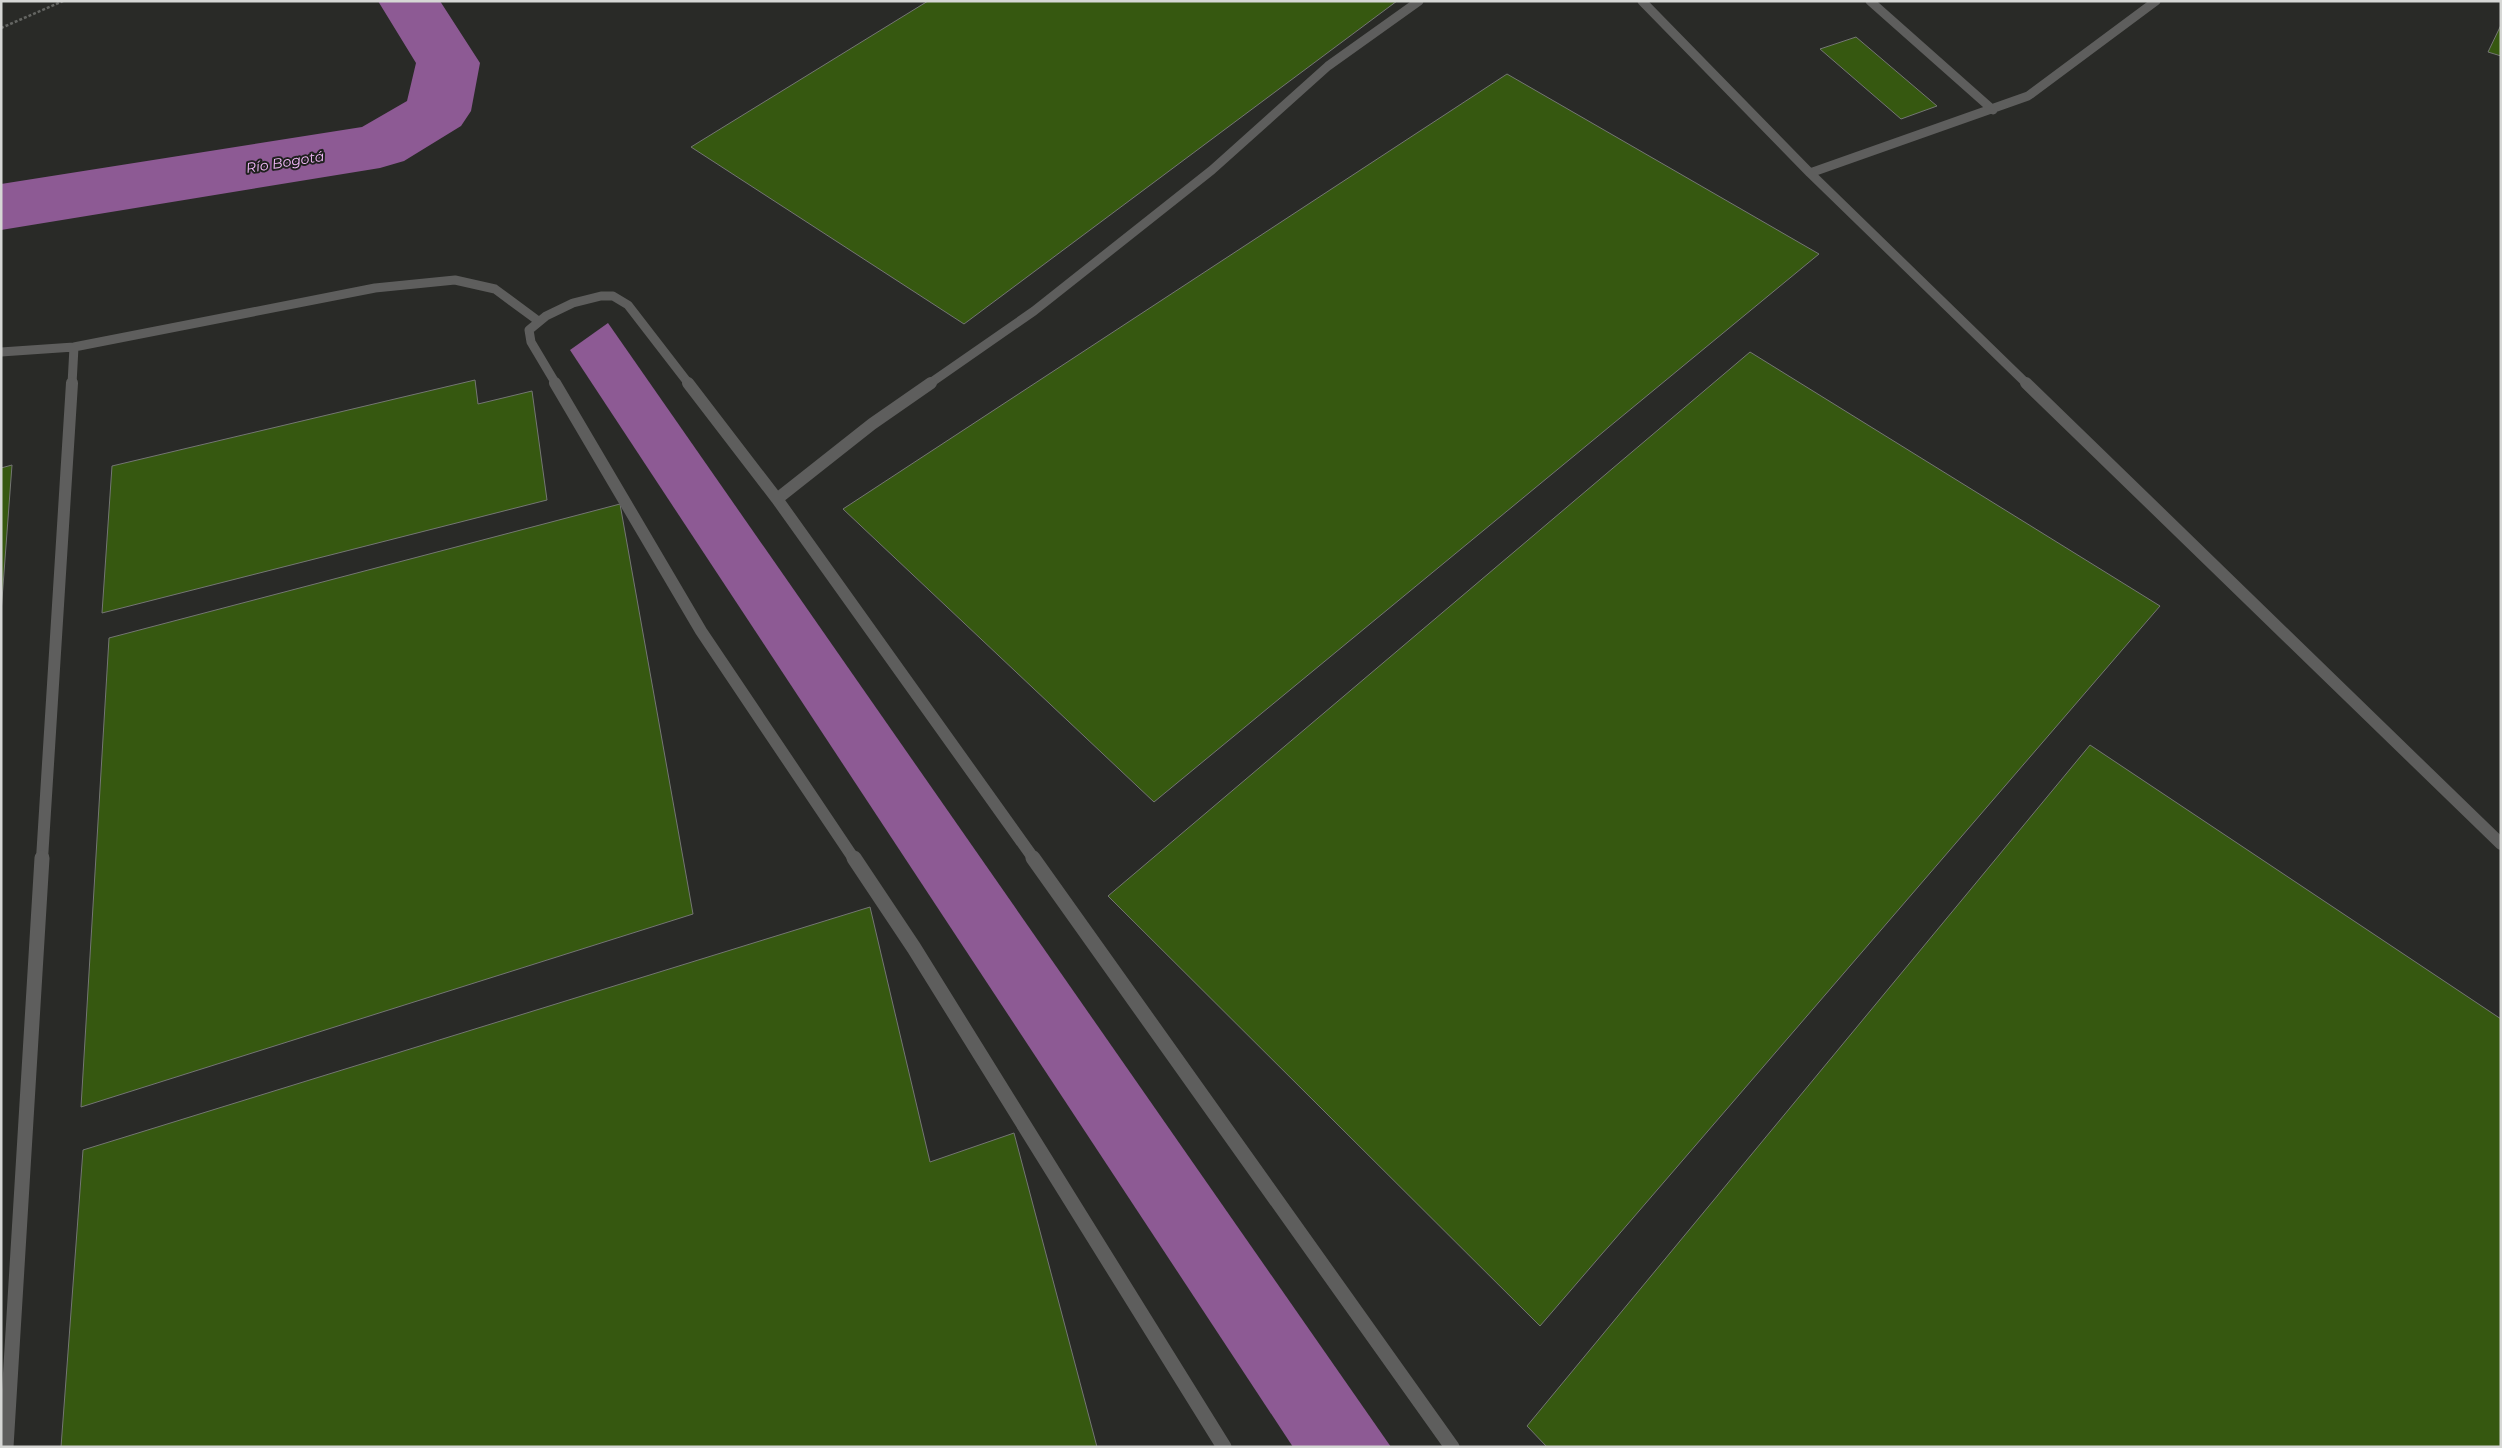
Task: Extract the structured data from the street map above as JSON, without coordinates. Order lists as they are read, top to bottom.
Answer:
{
  "water": ["Río Bogotá"]
}
